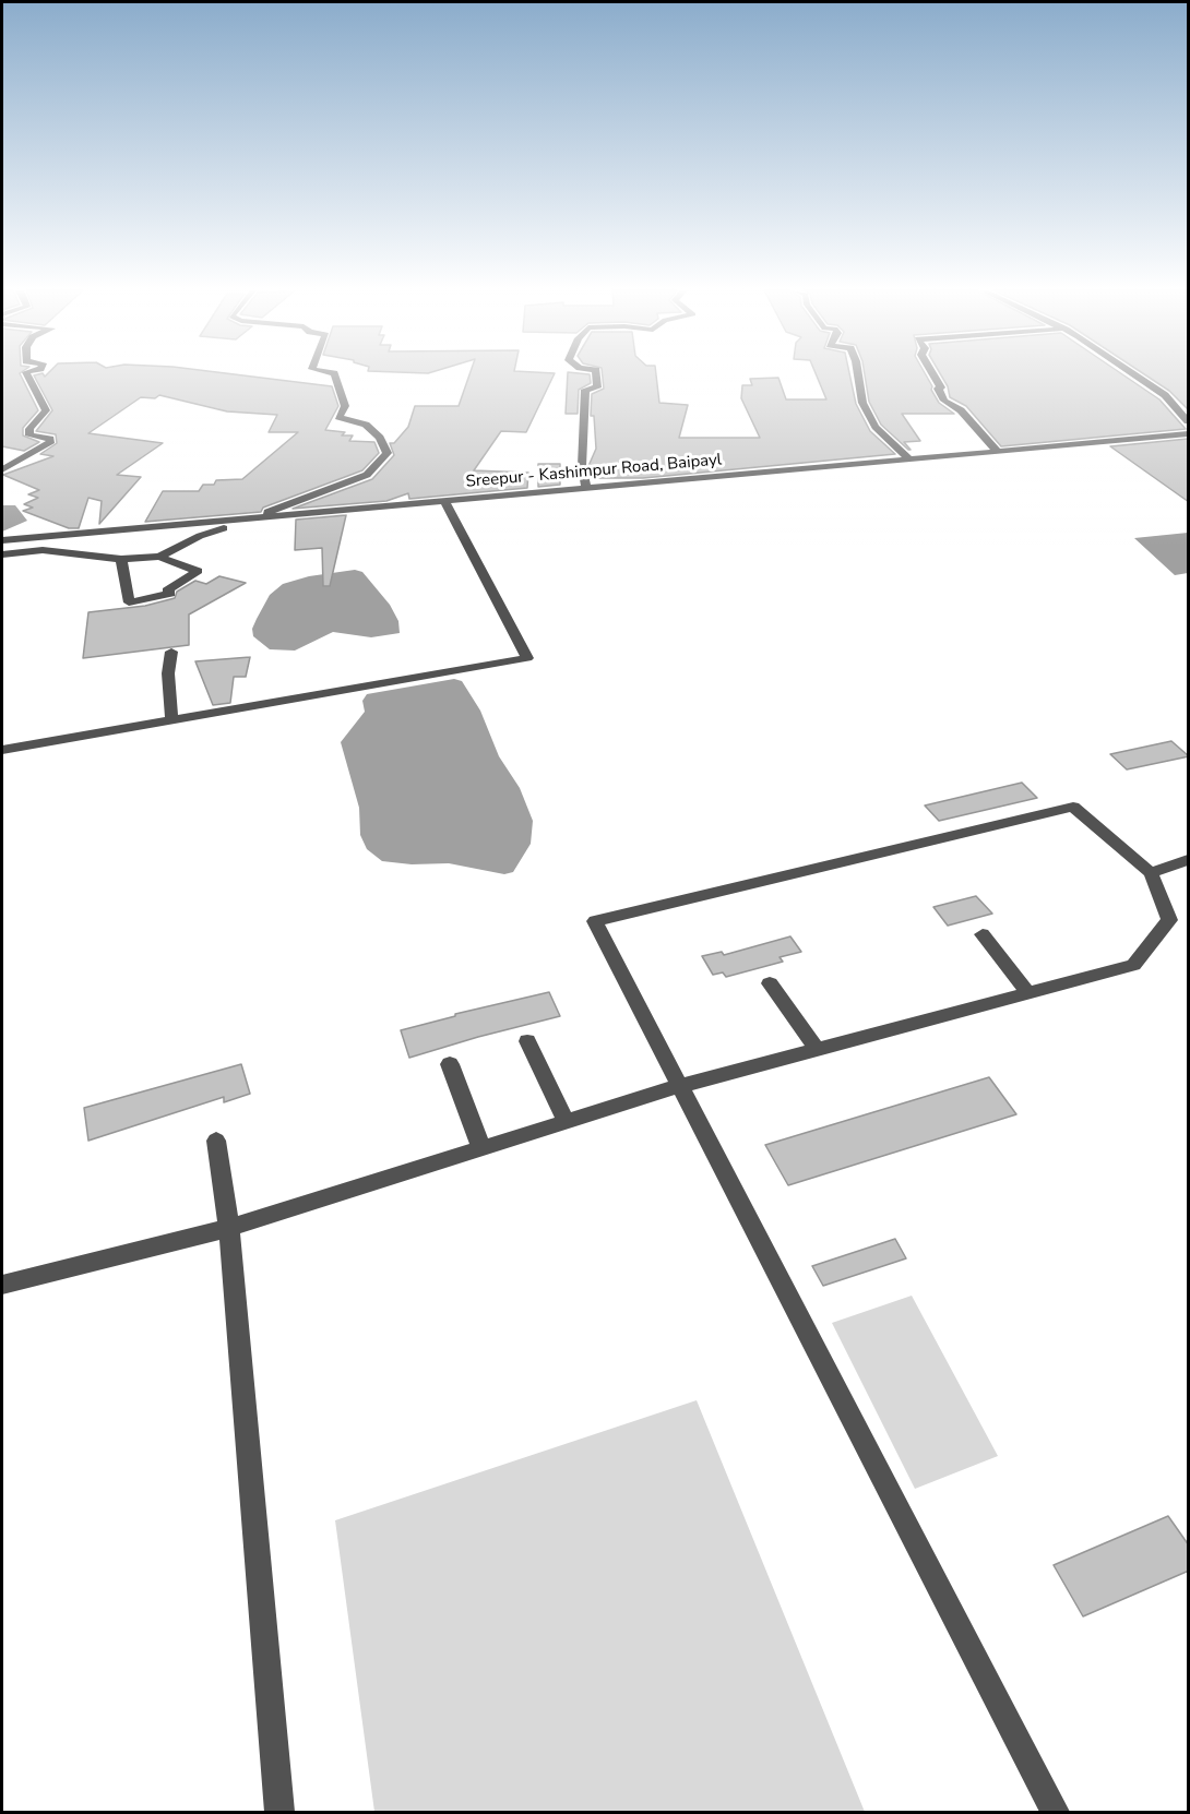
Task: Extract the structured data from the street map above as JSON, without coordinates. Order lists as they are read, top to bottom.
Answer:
{
  "streets": {
    "street": ["Sreepur - Kashimpur Road, Baipayl"]
  }
}
